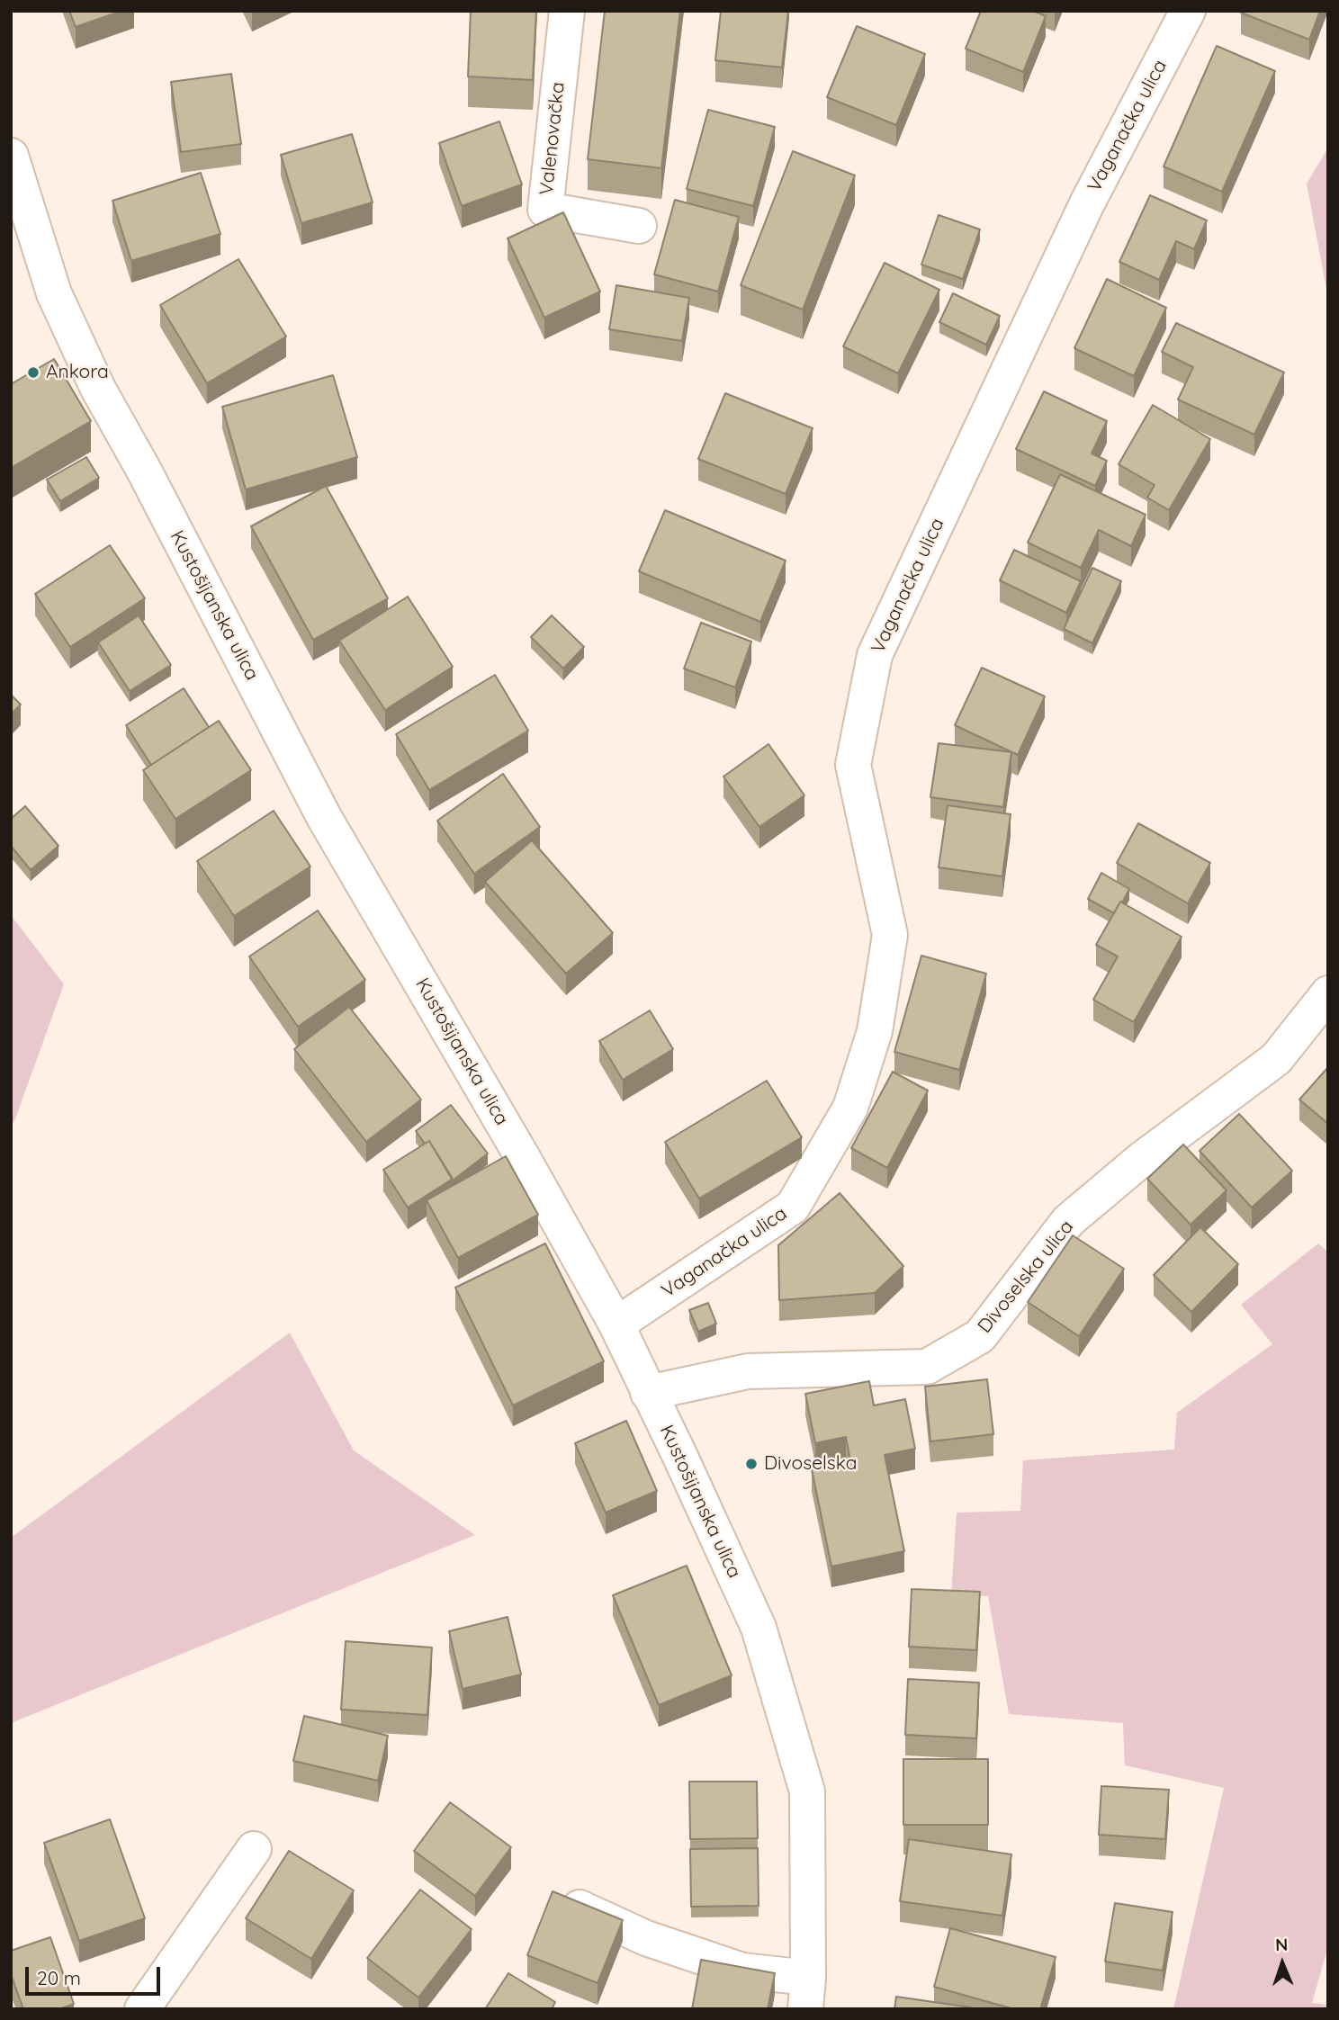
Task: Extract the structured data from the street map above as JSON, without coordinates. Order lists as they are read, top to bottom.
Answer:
{
  "streets": {
    "street": [
      "Vaganačka ulica",
      "Valenovačka",
      "Kustošijanska ulica",
      "Divoselska ulica"
    ]
  },
  "crossings": [
    ["Vaganačka ulica", "Kustošijanska ulica"],
    ["Kustošijanska ulica", "Divoselska ulica"]
  ],
  "places": ["Ankora", "Divoselska"],
  "scale_bar": "20 m",
  "north": "top"
}
